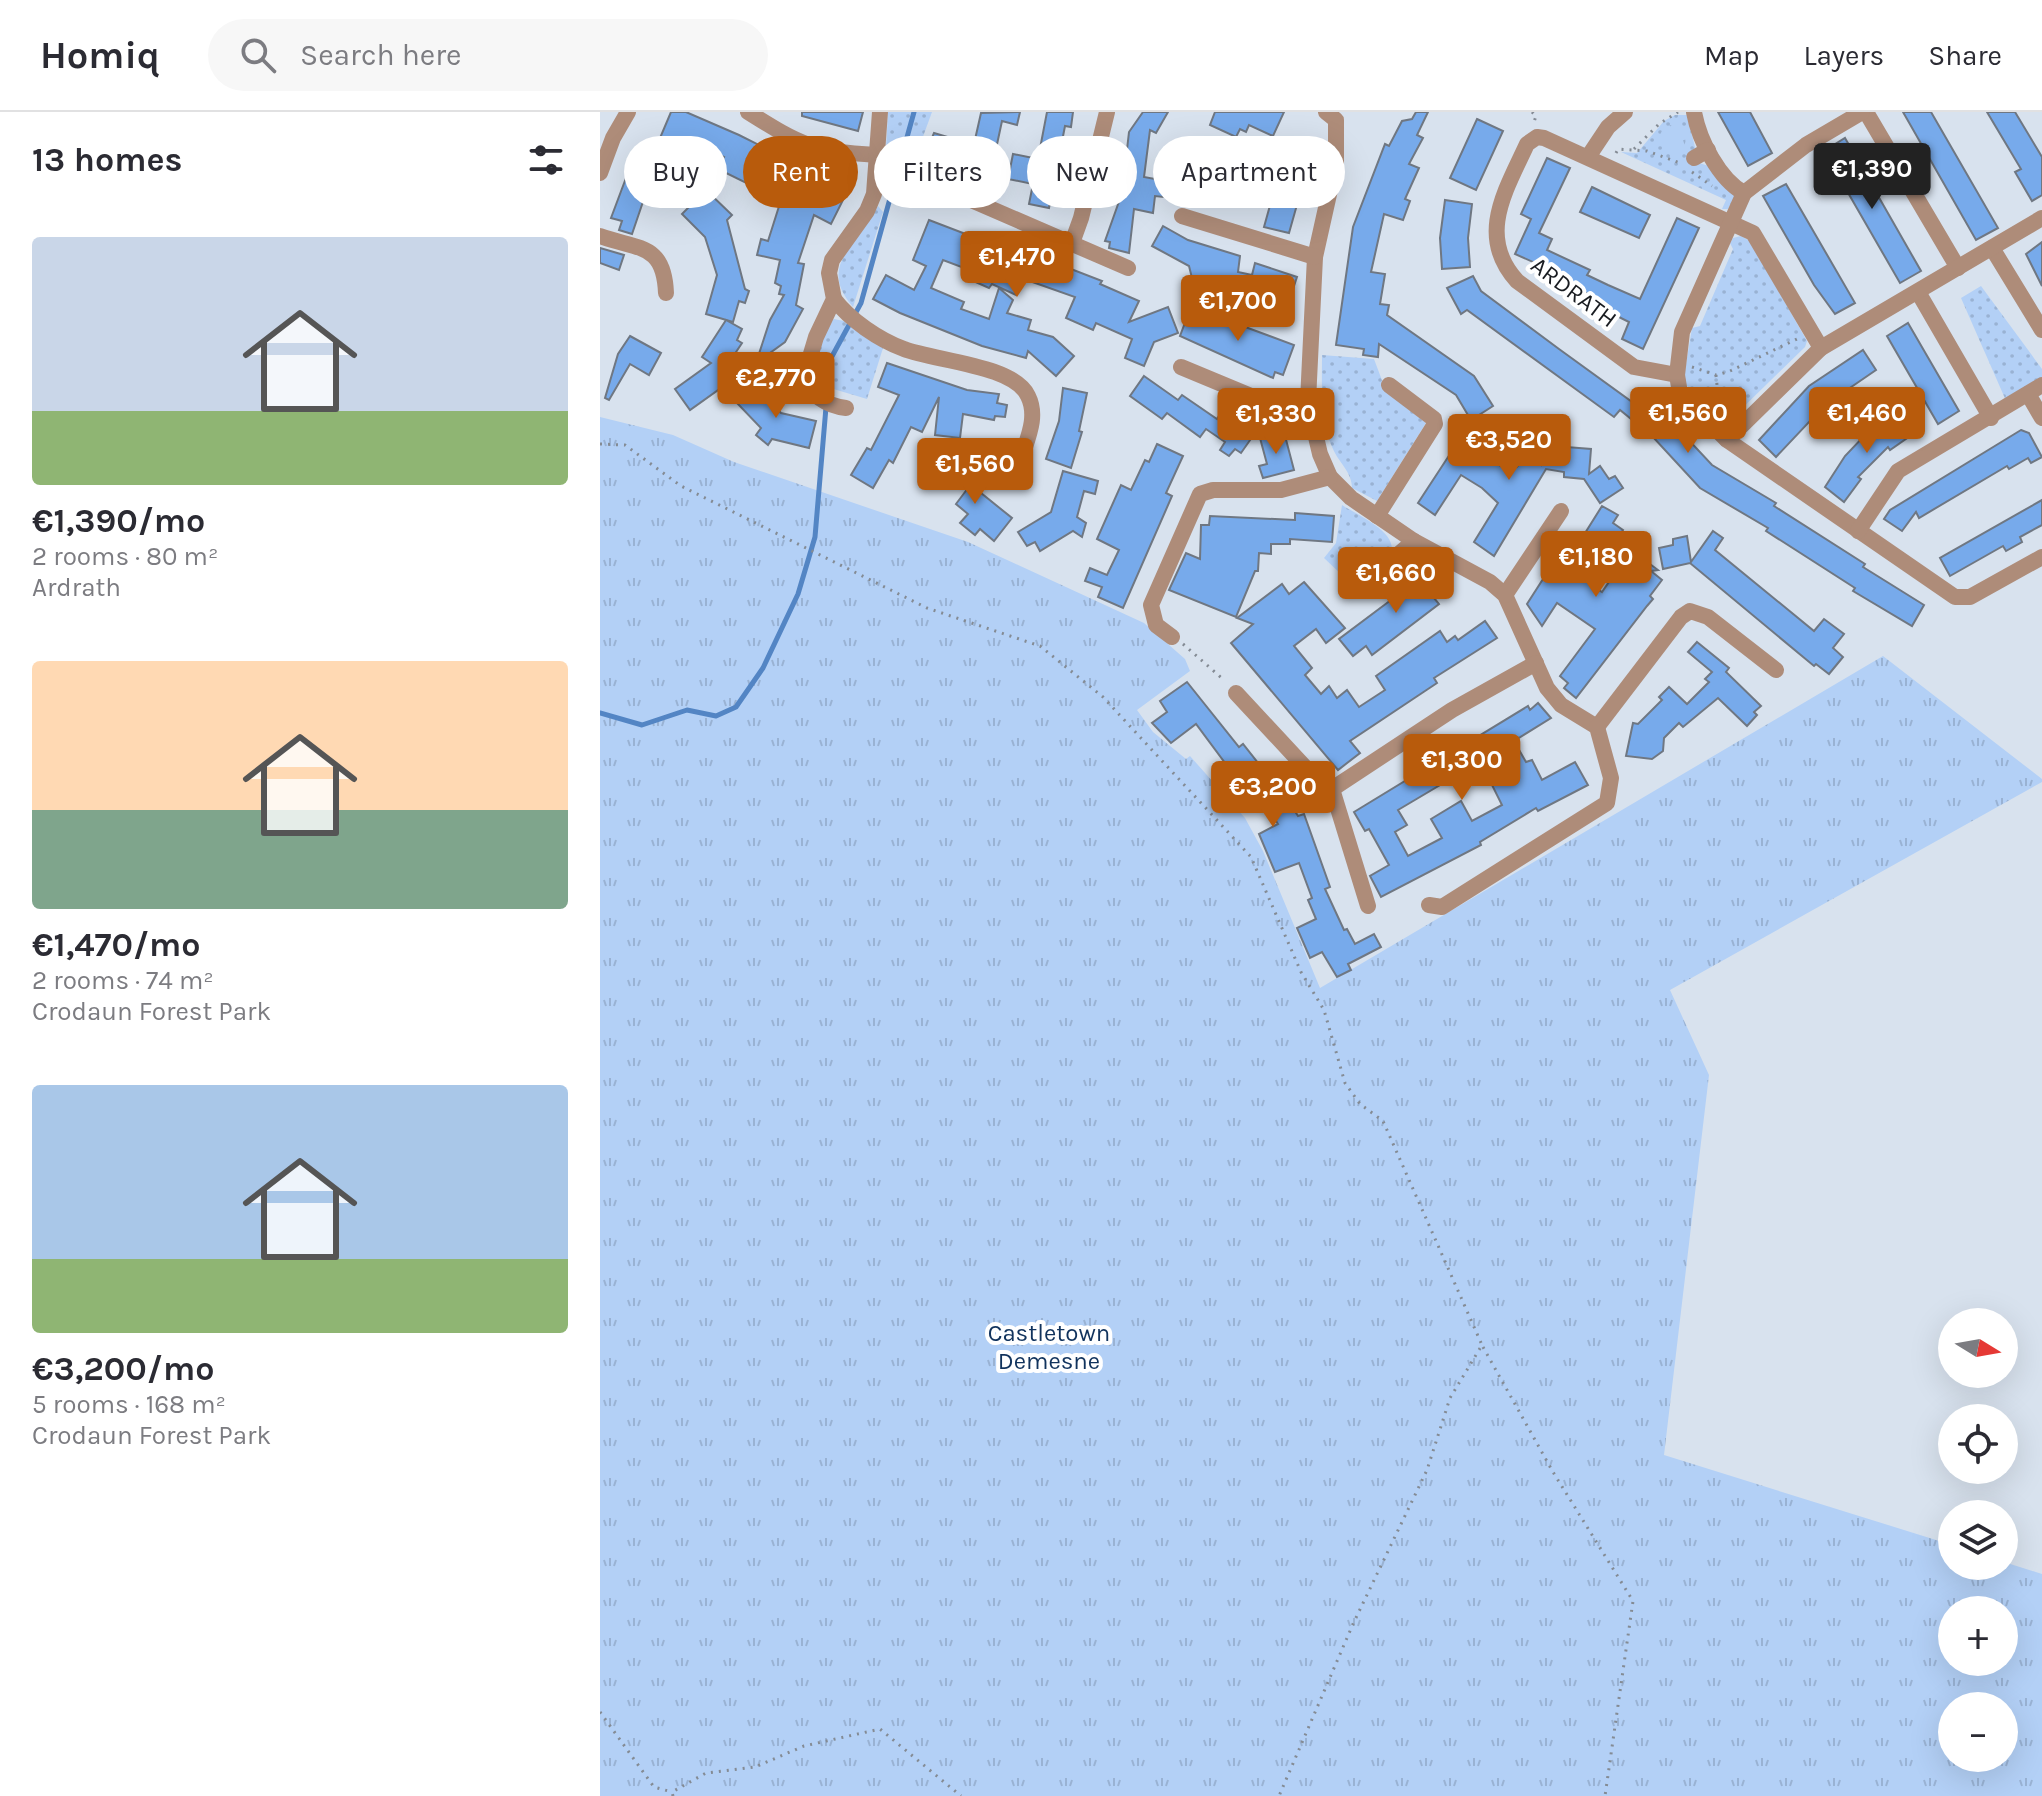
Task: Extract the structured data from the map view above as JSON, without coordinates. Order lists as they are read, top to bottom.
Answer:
{
  "streets": {
    "street": ["ARDRATH"]
  },
  "parks": ["Castletown Demesne"],
  "north": "right",
  "page": {
    "header": "Homiq",
    "search": "Search here",
    "nav": ["Map", "Layers", "Share"],
    "heading": "13 homes",
    "chip": [
      "Buy",
      "Rent",
      "Filters",
      "New",
      "Apartment"
    ],
    "price": [
      "€1,390",
      "€1,470",
      "€1,700",
      "€2,770",
      "€1,560",
      "€1,460",
      "€1,330",
      "€3,520",
      "€1,560",
      "€1,180",
      "€1,660",
      "€1,300",
      "€3,200"
    ],
    "list": [
      {
        "name": "€1,390/mo",
        "note": "2 rooms · 80 m² · Ardrath"
      },
      {
        "name": "€1,470/mo",
        "note": "2 rooms · 74 m² · Crodaun Forest Park"
      },
      {
        "name": "€3,200/mo",
        "note": "5 rooms · 168 m² · Crodaun Forest Park"
      }
    ],
    "map_buttons": ["+", "−"]
  }
}
